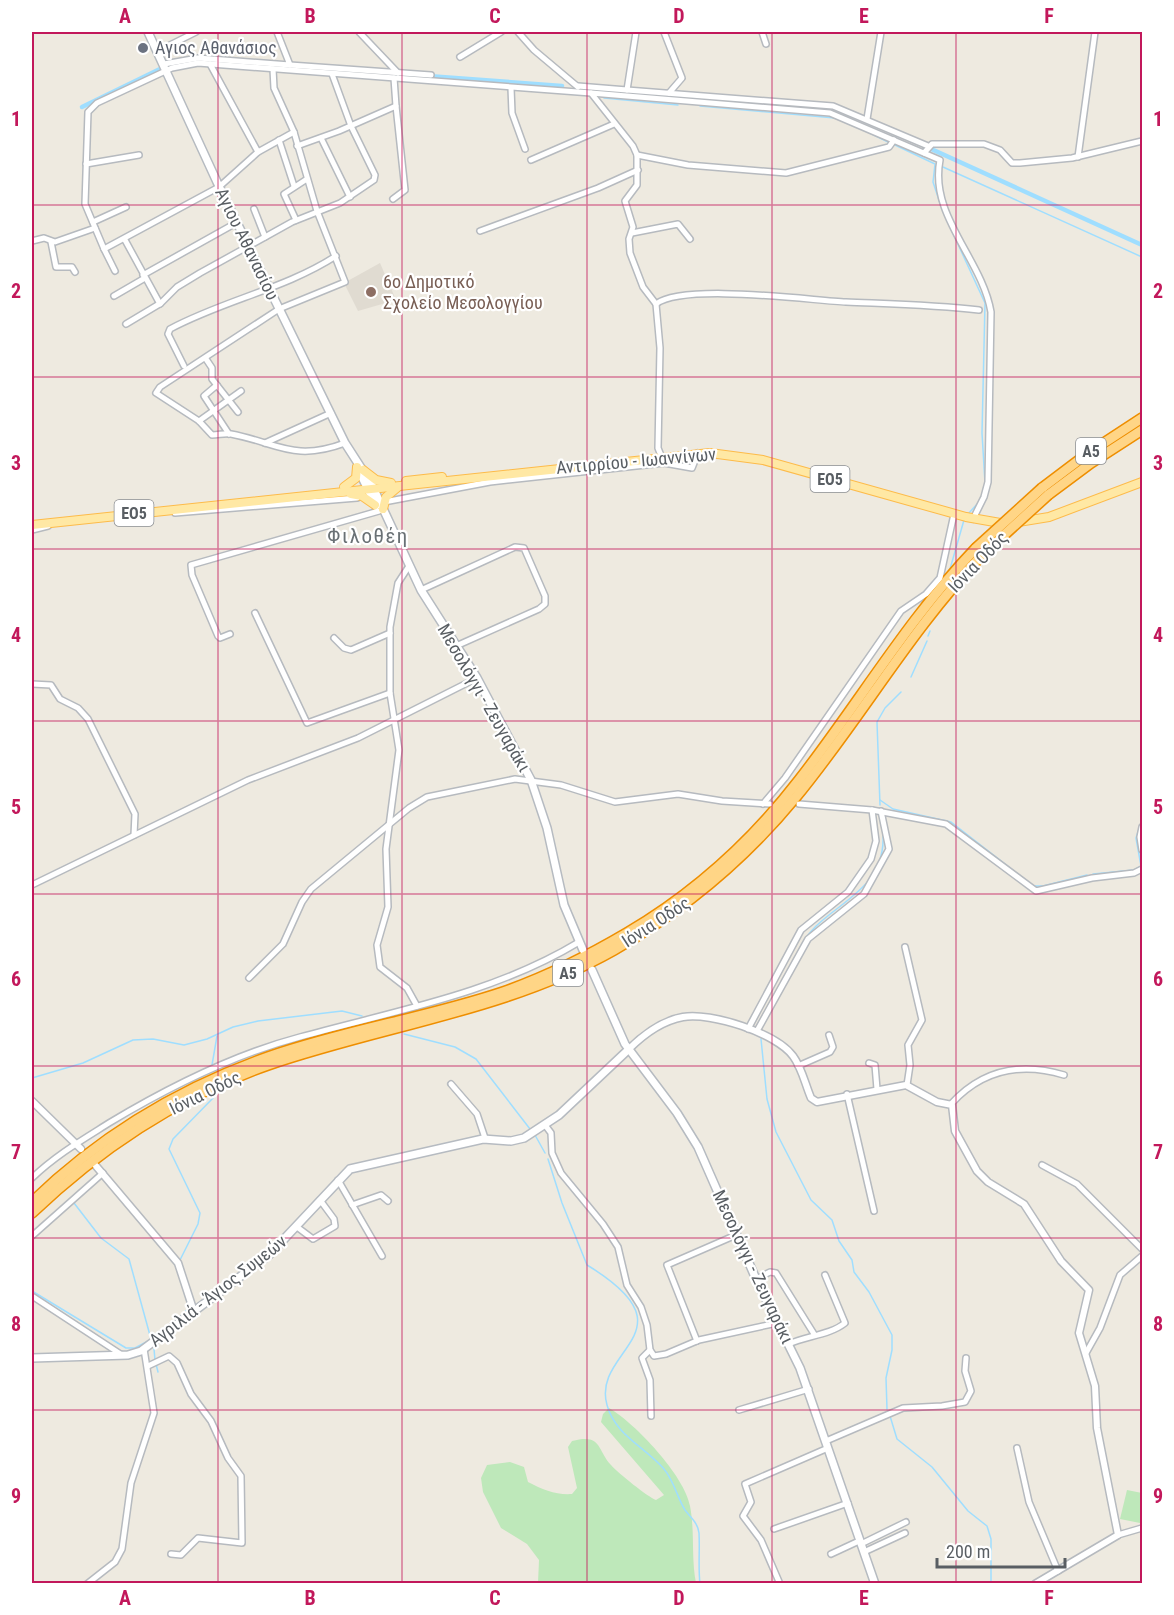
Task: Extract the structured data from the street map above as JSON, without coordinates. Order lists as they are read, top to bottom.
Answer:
{
  "streets": {
    "highway": ["Α5", "Ιόνια Οδός"],
    "main road": [
      "Αγιου Αθανασίου",
      "Αντιρρίου - Ιωαννίνων",
      "ΕΟ5",
      "Μεσολόγγι - Ζευγαράκι",
      "Αγριλιά - Άγιος Συμεών"
    ]
  },
  "crossings": [
    ["Αγιου Αθανασίου", "Αντιρρίου - Ιωαννίνων"],
    ["Αγιου Αθανασίου", "Μεσολόγγι - Ζευγαράκι"],
    ["Αντιρρίου - Ιωαννίνων", "Μεσολόγγι - Ζευγαράκι"],
    ["Μεσολόγγι - Ζευγαράκι", "Αγριλιά - Άγιος Συμεών"]
  ],
  "districts": ["Φιλοθέη"],
  "places": ["Αγιος Αθανάσιος", "6ο Δημοτικό Σχολείο Μεσολογγίου"],
  "scale_bar": "200 m",
  "grid": {
    "columns": [
      "A",
      "B",
      "C",
      "D",
      "E",
      "F"
    ],
    "rows": [
      "1",
      "2",
      "3",
      "4",
      "5",
      "6",
      "7",
      "8",
      "9"
    ]
  }
}
